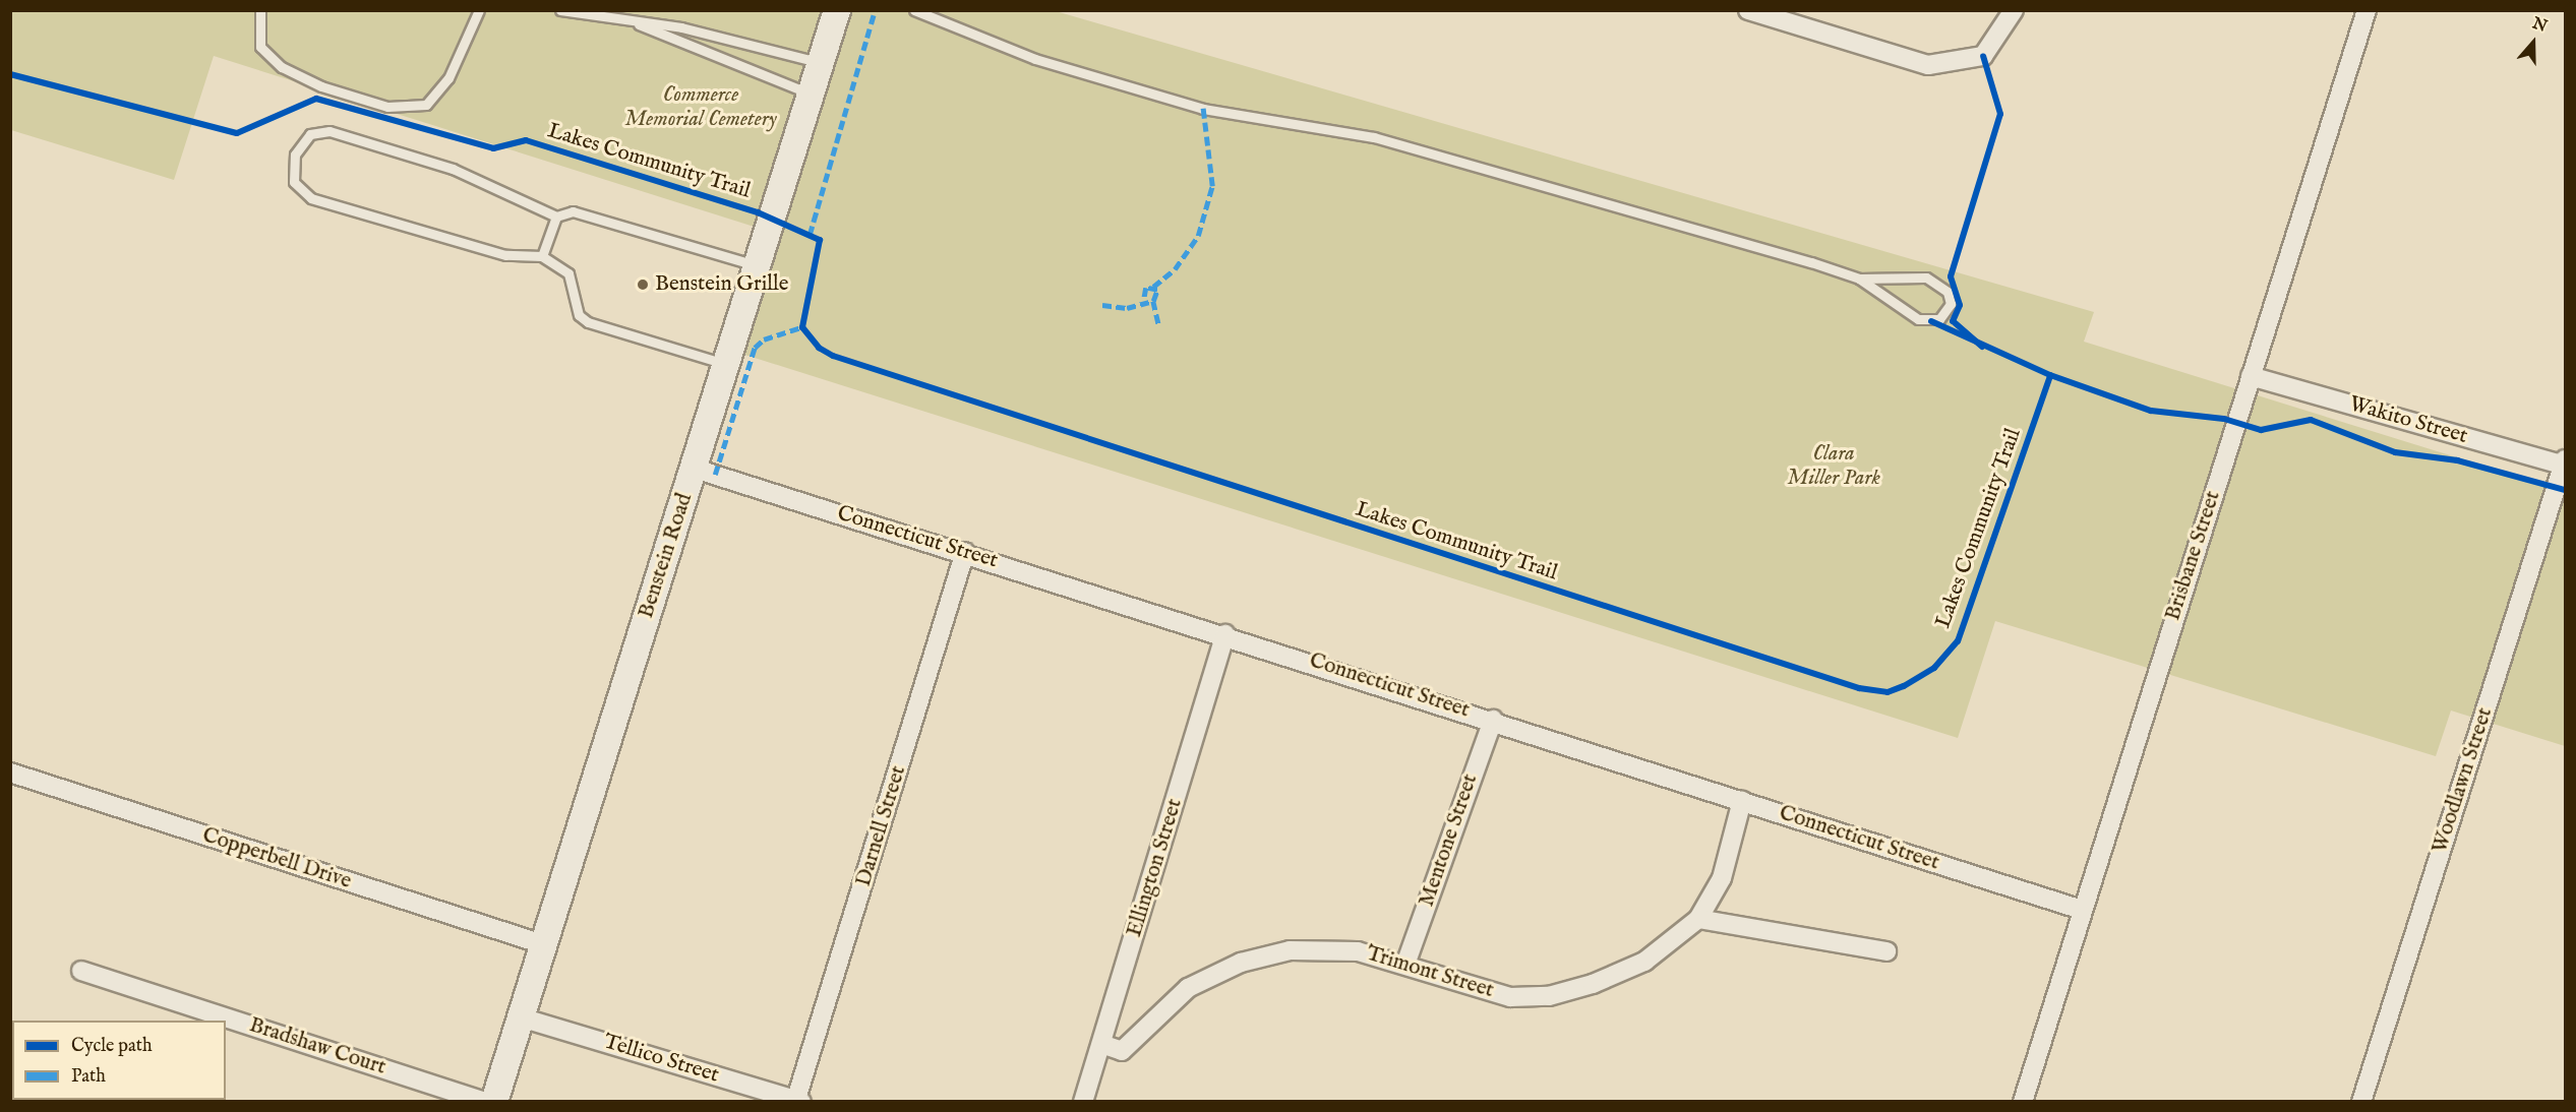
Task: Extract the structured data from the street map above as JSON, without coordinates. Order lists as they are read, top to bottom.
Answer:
{
  "streets": {
    "street": [
      "Wakito Street",
      "Connecticut Street",
      "Benstein Road",
      "Brisbane Street",
      "Woodlawn Street",
      "Darnell Street",
      "Mentone Street",
      "Copperbell Drive",
      "Ellington Street",
      "Trimont Street",
      "Bradshaw Court",
      "Tellico Street"
    ],
    "cycle path": ["Lakes Community Trail"]
  },
  "crossings": [
    ["Wakito Street", "Brisbane Street"],
    ["Wakito Street", "Woodlawn Street"],
    ["Connecticut Street", "Benstein Road"],
    ["Connecticut Street", "Brisbane Street"],
    ["Connecticut Street", "Darnell Street"],
    ["Connecticut Street", "Mentone Street"],
    ["Connecticut Street", "Ellington Street"],
    ["Connecticut Street", "Trimont Street"],
    ["Benstein Road", "Copperbell Drive"],
    ["Benstein Road", "Tellico Street"],
    ["Darnell Street", "Tellico Street"],
    ["Mentone Street", "Trimont Street"],
    ["Ellington Street", "Trimont Street"]
  ],
  "parks": ["Commerce Memorial Cemetery", "Clara Miller Park"],
  "places": ["Benstein Grille"],
  "legend": ["Cycle path", "Path"],
  "north": "top"
}
